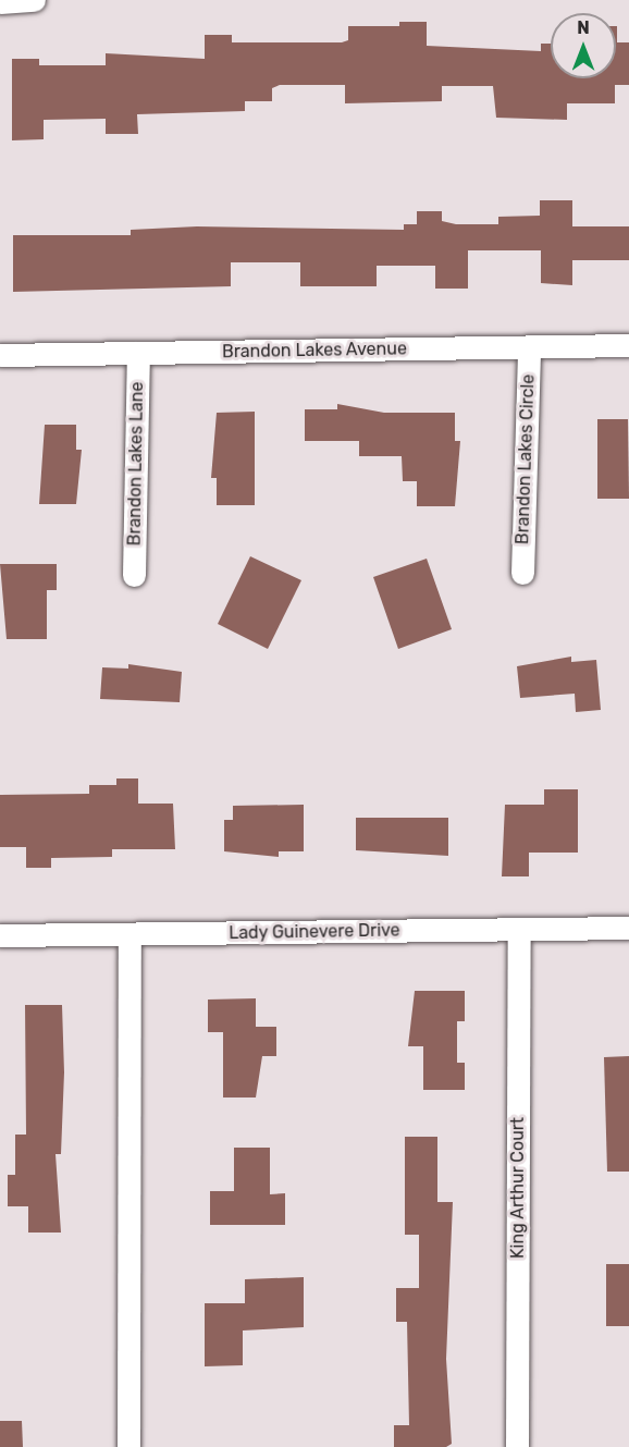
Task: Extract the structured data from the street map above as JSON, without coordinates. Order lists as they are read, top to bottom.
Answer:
{
  "streets": {
    "street": [
      "Brandon Lakes Avenue",
      "Brandon Lakes Circle",
      "Brandon Lakes Lane",
      "Lady Guinevere Drive",
      "King Arthur Court"
    ]
  },
  "crossings": [
    ["Brandon Lakes Avenue", "Brandon Lakes Circle"],
    ["Brandon Lakes Avenue", "Brandon Lakes Lane"],
    ["Lady Guinevere Drive", "King Arthur Court"]
  ],
  "north": "top"
}
